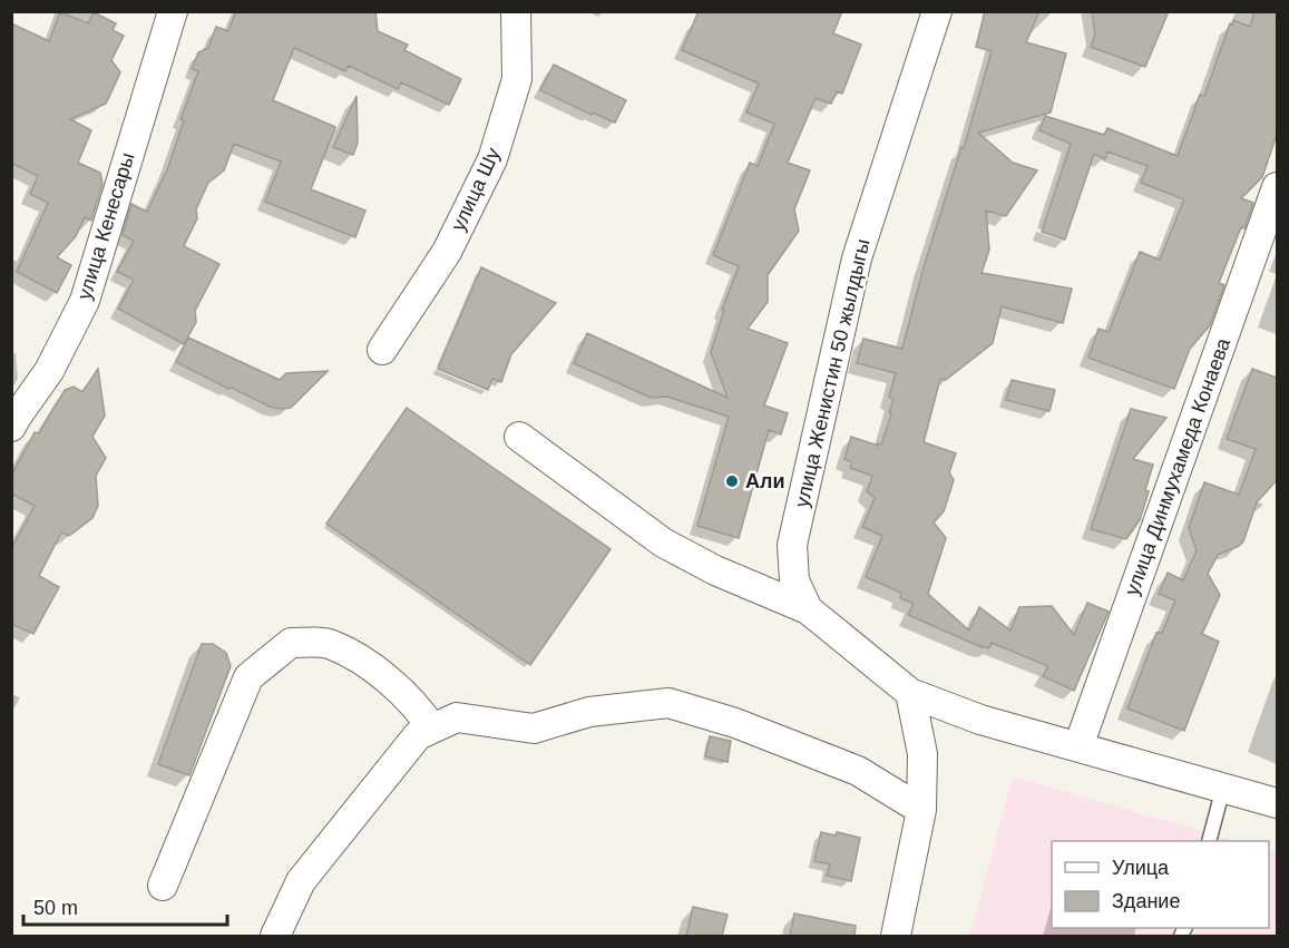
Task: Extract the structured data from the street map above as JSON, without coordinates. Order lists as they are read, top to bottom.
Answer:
{
  "streets": {
    "street": [
      "улица Шу",
      "улица Кенесары",
      "улица Женистин 50 жылдыгы",
      "улица Динмухамеда Конаева"
    ]
  },
  "crossings": [
    ["улица Женистин 50 жылдыгы", "улица Динмухамеда Конаева"]
  ],
  "places": ["Али"],
  "legend": ["Улица", "Здание"],
  "scale_bar": "50 m"
}
